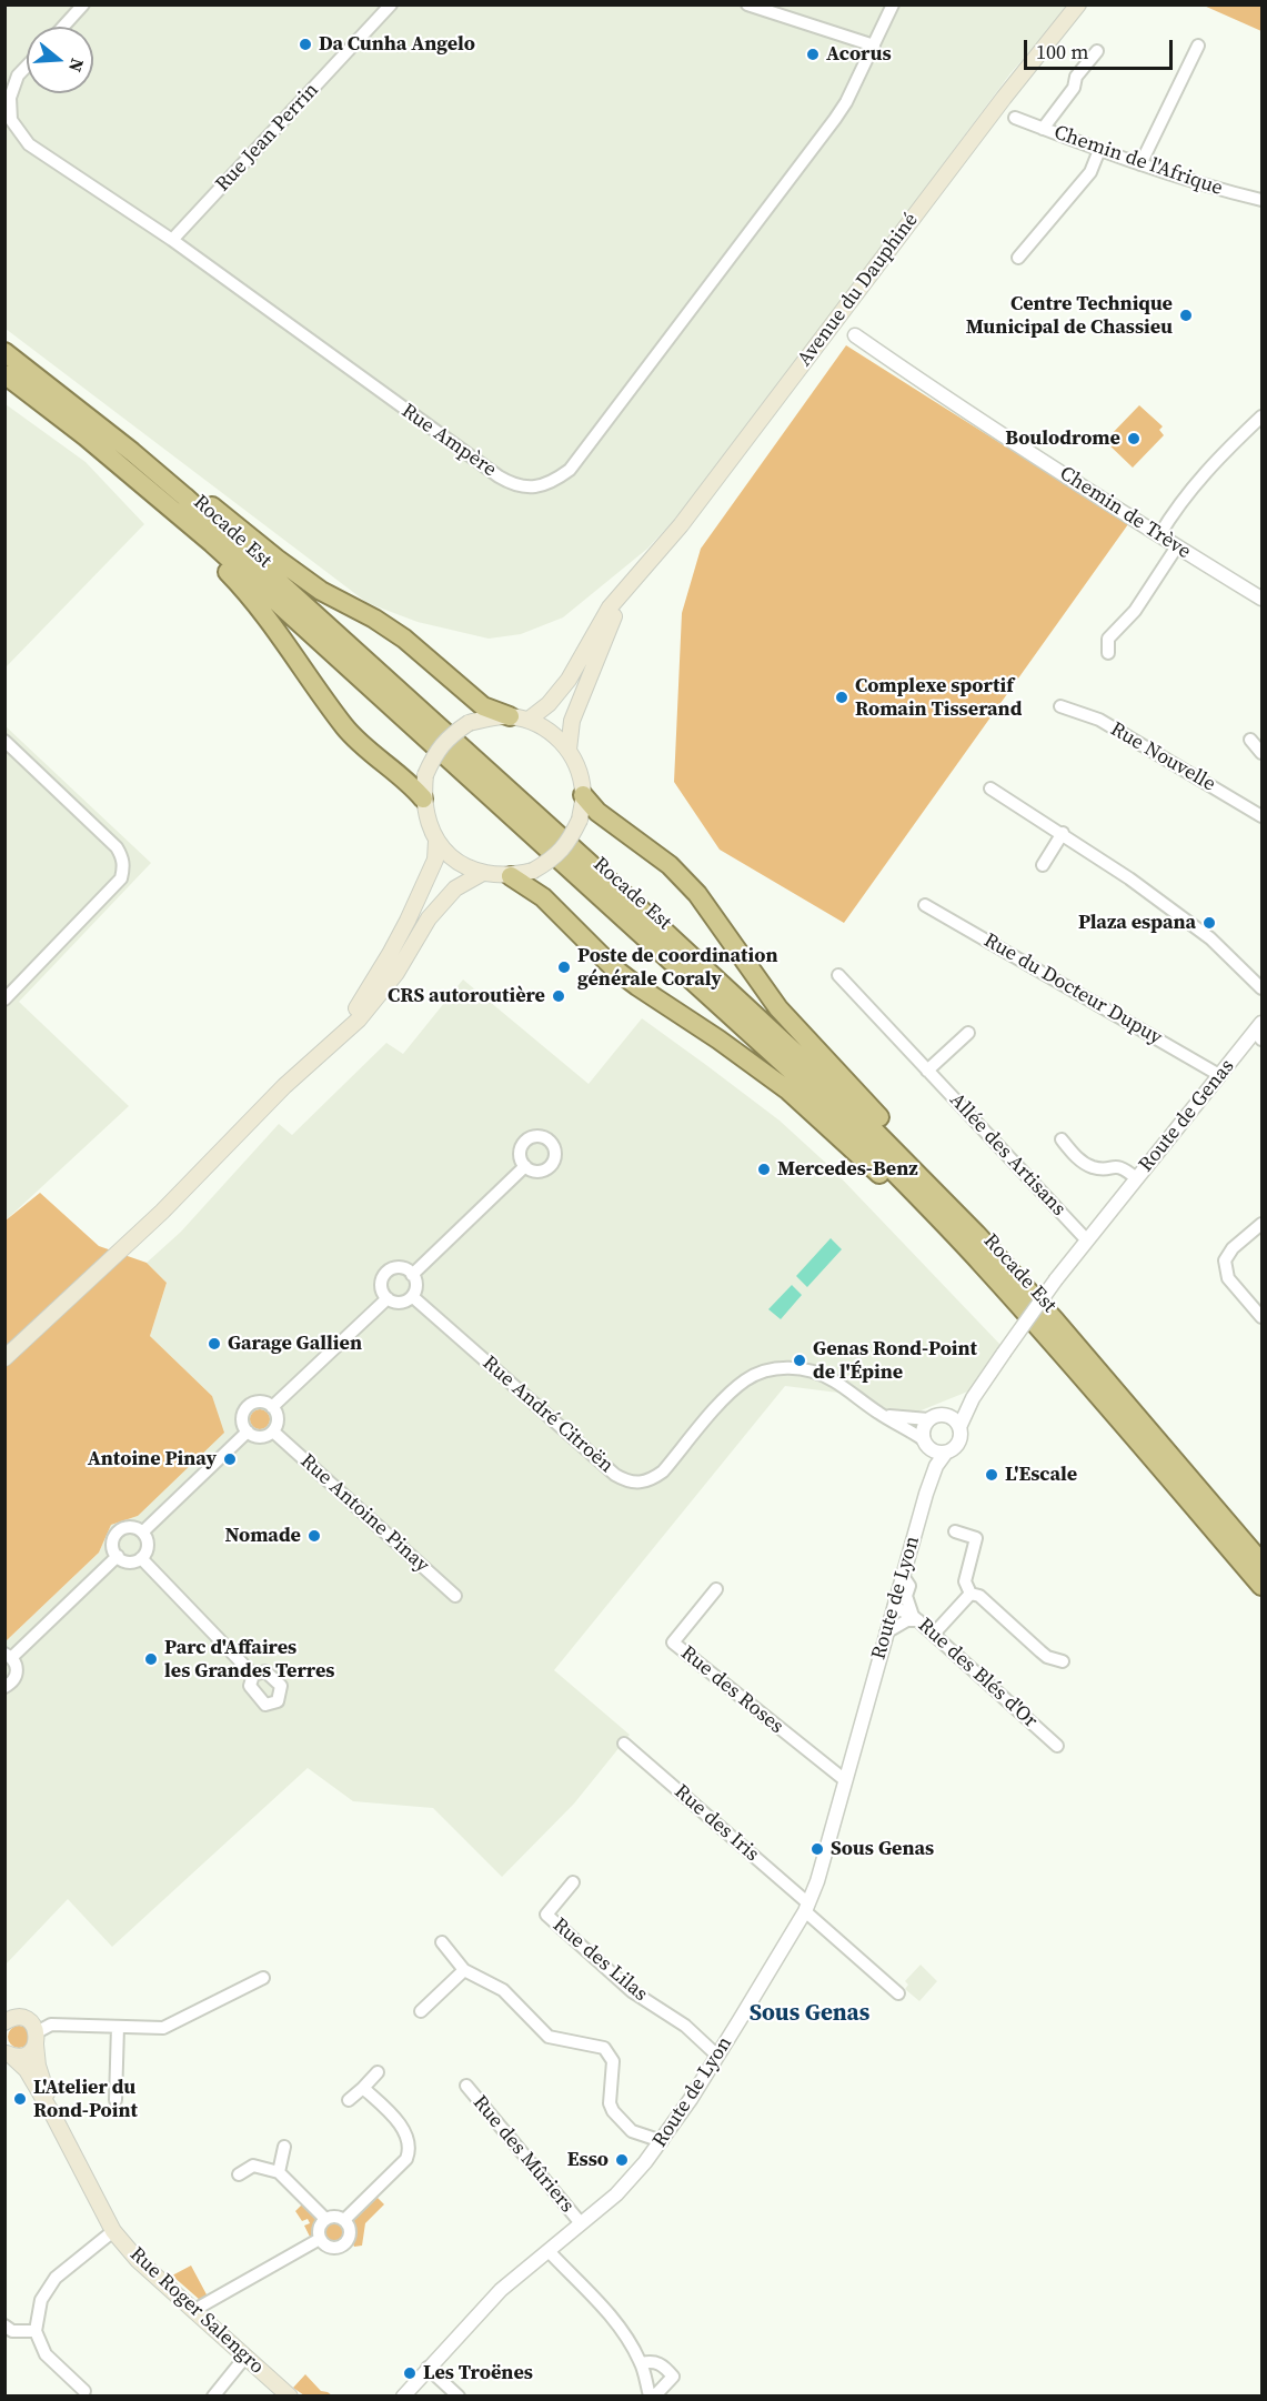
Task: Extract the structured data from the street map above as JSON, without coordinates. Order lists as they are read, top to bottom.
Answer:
{
  "streets": {
    "highway": ["Rocade Est"],
    "main road": ["Avenue du Dauphiné", "Rue Roger Salengro"],
    "street": [
      "Rue Jean Perrin",
      "Chemin de l'Afrique",
      "Rue Ampère",
      "Chemin de Trève",
      "Rue Nouvelle",
      "Rue du Docteur Dupuy",
      "Route de Genas",
      "Allée des Artisans",
      "Rue André Citroën",
      "Rue Antoine Pinay",
      "Route de Lyon",
      "Rue des Blés d'Or",
      "Rue des Roses",
      "Rue des Iris",
      "Rue des Lilas",
      "Rue des Mûriers"
    ]
  },
  "crossings": [
    ["Rue Jean Perrin", "Rue Ampère"],
    ["Rue du Docteur Dupuy", "Route de Genas"],
    ["Route de Genas", "Allée des Artisans"],
    ["Rue André Citroën", "Route de Lyon"],
    ["Route de Lyon", "Rue des Blés d'Or"],
    ["Route de Lyon", "Rue des Roses"],
    ["Route de Lyon", "Rue des Iris"],
    ["Route de Lyon", "Rue des Lilas"],
    ["Route de Lyon", "Rue des Mûriers"]
  ],
  "districts": ["Sous Genas"],
  "places": [
    "Da Cunha Angelo",
    "Acorus",
    "Centre Technique Municipal de Chassieu",
    "Boulodrome",
    "Complexe sportif Romain Tisserand",
    "Plaza espana",
    "Poste de coordination générale Coraly",
    "CRS autoroutière",
    "Mercedes-Benz",
    "Garage Gallien",
    "Genas Rond-Point de l'Épine",
    "Antoine Pinay",
    "L'Escale",
    "Nomade",
    "Parc d'Affaires les Grandes Terres",
    "Sous Genas",
    "L'Atelier du Rond-Point",
    "Esso",
    "Les Troënes"
  ],
  "scale_bar": "100 m",
  "north": "right"
}
